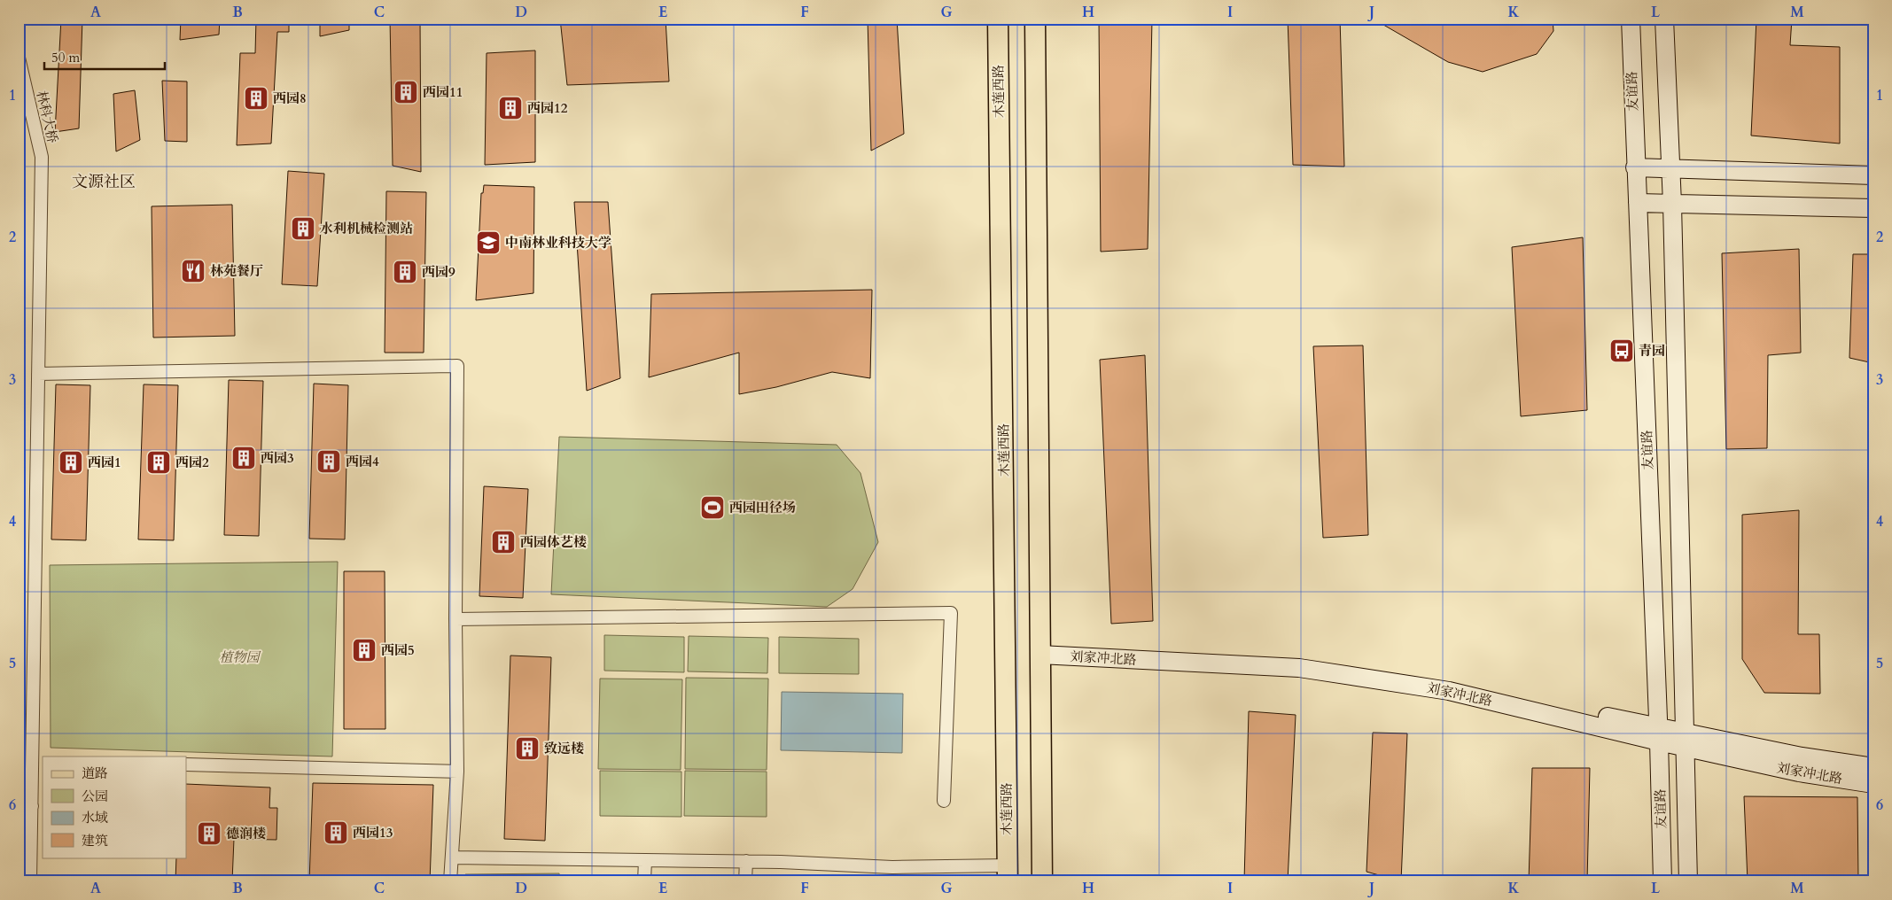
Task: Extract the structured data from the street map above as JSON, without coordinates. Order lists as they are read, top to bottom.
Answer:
{
  "streets": {
    "main road": ["木莲西路", "友谊路", "刘家冲北路"],
    "street": ["林科大桥"]
  },
  "crossings": [
    ["友谊路", "刘家冲北路"]
  ],
  "districts": ["文源社区"],
  "parks": ["植物园"],
  "places": {
    "building": [
      "西园11",
      "西园8",
      "西园12",
      "水利机械检测站",
      "西园9",
      "西园3",
      "西园4",
      "西园1",
      "西园2",
      "西园体艺楼",
      "西园5",
      "致远楼",
      "西园13",
      "德润楼"
    ],
    "school or university": ["中南林业科技大学"],
    "restaurant": ["林苑餐厅"],
    "bus stop": ["青园"],
    "sports": ["西园田径场"]
  },
  "legend": [
    "道路",
    "公园",
    "水域",
    "建筑"
  ],
  "scale_bar": "50 m",
  "grid": {
    "columns": [
      "A",
      "B",
      "C",
      "D",
      "E",
      "F",
      "G",
      "H",
      "I",
      "J",
      "K",
      "L",
      "M"
    ],
    "rows": [
      "1",
      "2",
      "3",
      "4",
      "5",
      "6"
    ]
  }
}
